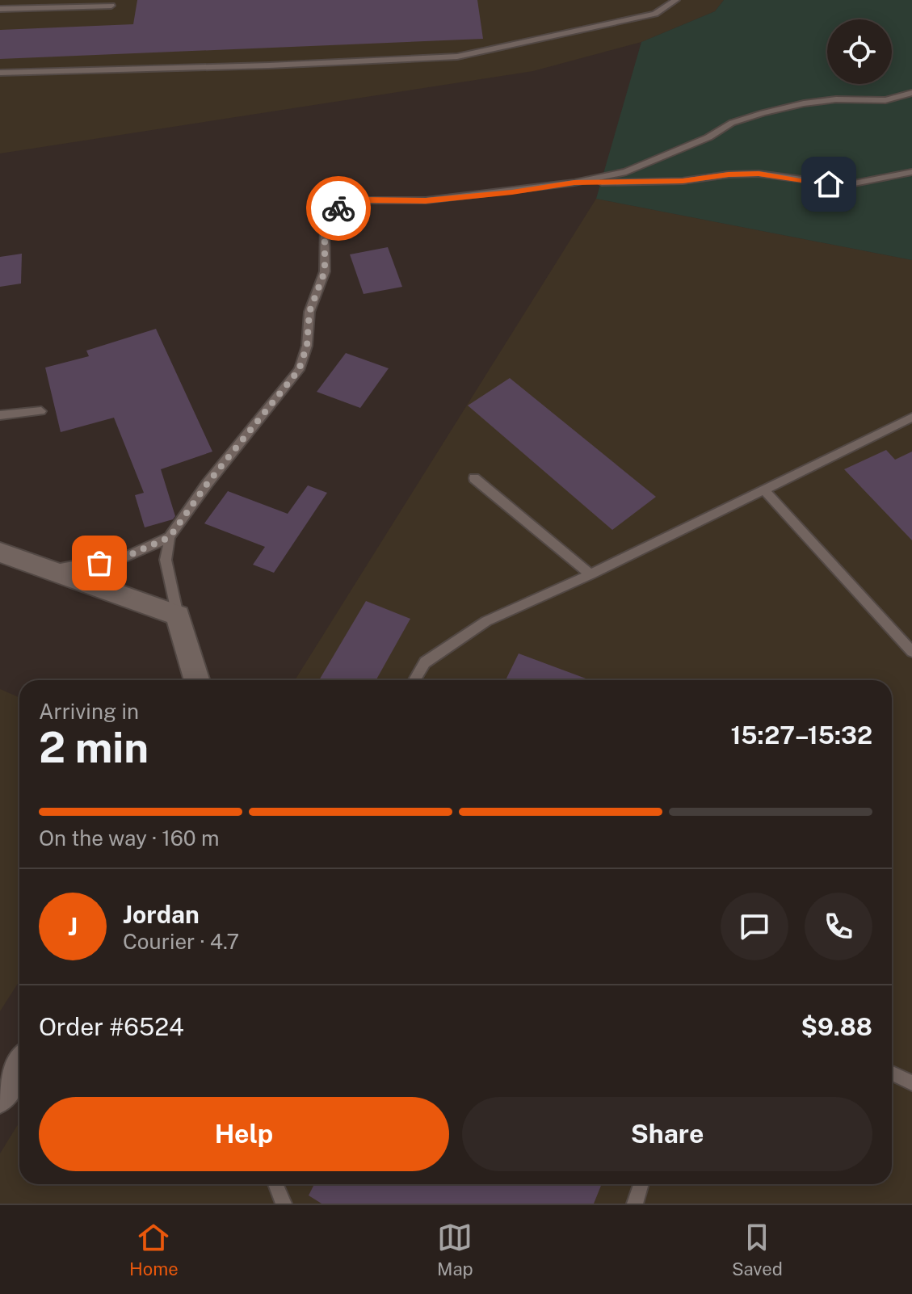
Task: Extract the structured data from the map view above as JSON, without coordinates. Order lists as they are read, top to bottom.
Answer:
{
  "page": {
    "heading": ["2 min", "Arriving in", "15:27–15:32"],
    "panel": [
      "Jordan",
      "Courier · 4.7",
      "Order #6524",
      "$9.88"
    ],
    "bar": "On the way · 160 m",
    "round": "J",
    "buttons": ["Help", "Share"],
    "tabs": ["Home", "Map", "Saved"]
  }
}
